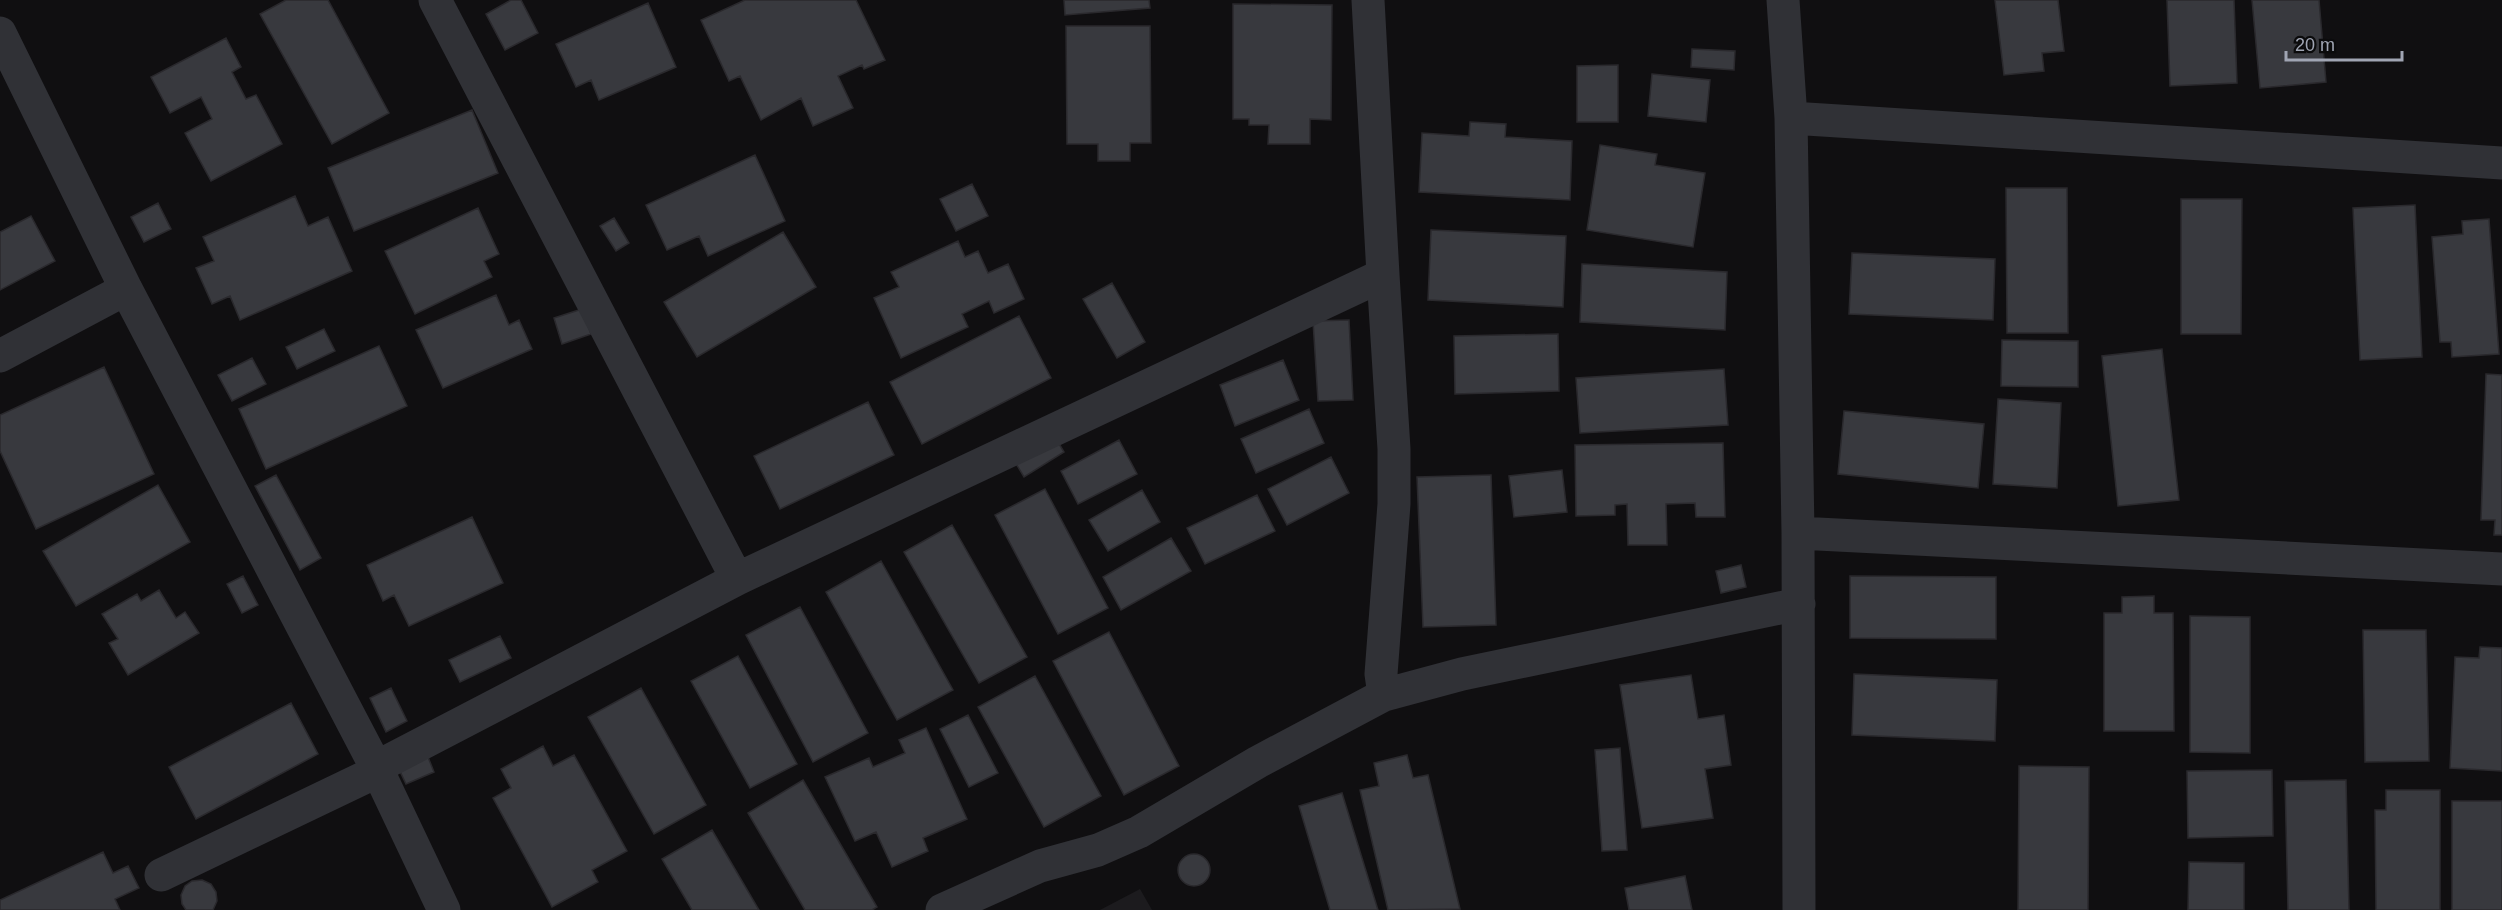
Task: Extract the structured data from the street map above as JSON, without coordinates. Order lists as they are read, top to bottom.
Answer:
{
  "scale_bar": "20 m"
}
